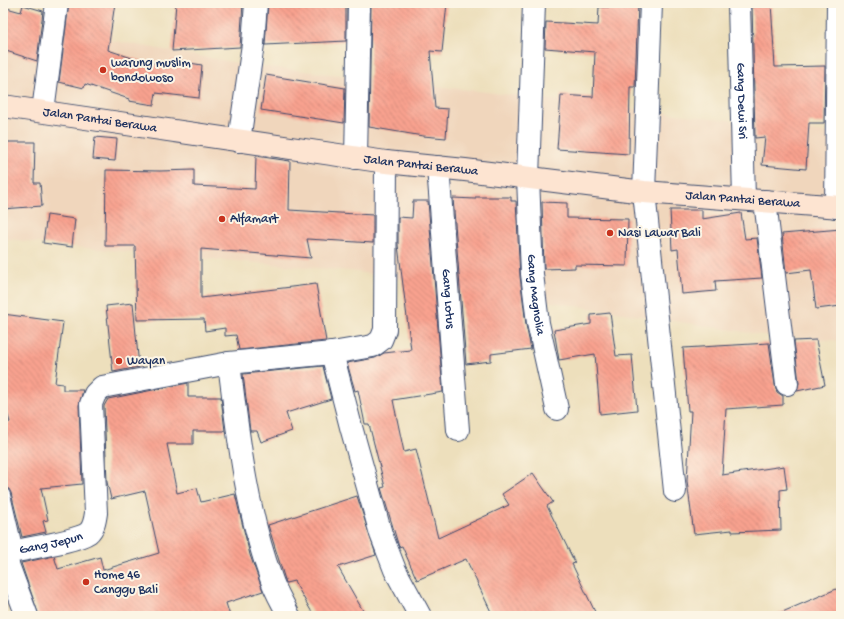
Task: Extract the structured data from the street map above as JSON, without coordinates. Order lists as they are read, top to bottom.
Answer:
{
  "streets": {
    "street": [
      "Gang Dewi Sri",
      "Jalan Pantai Berawa",
      "Gang Magnolia",
      "Gang Lotus",
      "Gang Jepun"
    ]
  },
  "crossings": [
    ["Gang Dewi Sri", "Jalan Pantai Berawa"],
    ["Jalan Pantai Berawa", "Gang Magnolia"],
    ["Jalan Pantai Berawa", "Gang Lotus"]
  ],
  "places": [
    "warung muslim bondowoso",
    "Alfamart",
    "Nasi Lawar Bali",
    "Wayan",
    "Home 46 Canggu Bali"
  ]
}
